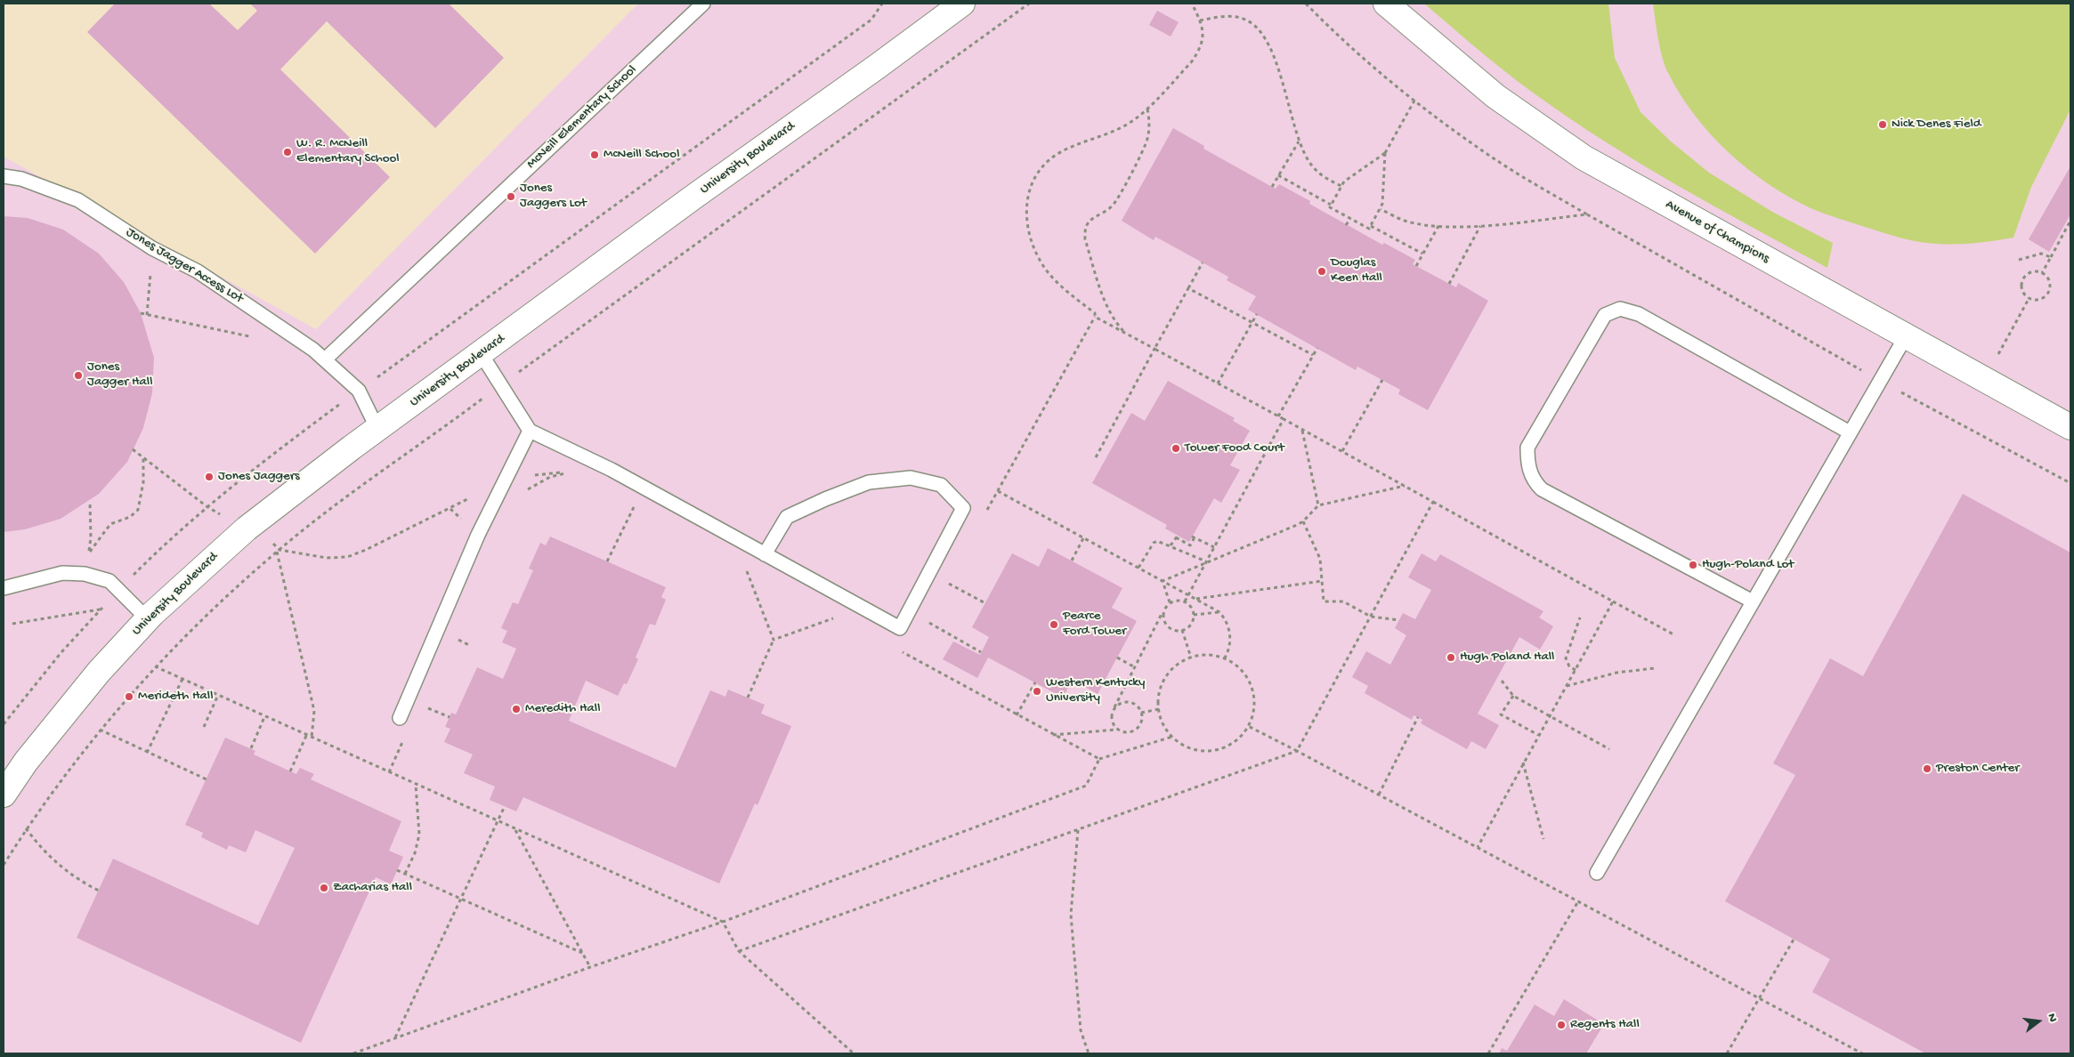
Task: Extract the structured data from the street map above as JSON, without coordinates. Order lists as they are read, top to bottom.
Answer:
{
  "streets": {
    "main road": ["University Boulevard", "Avenue of Champions"],
    "lane": ["McNeill Elementary School", "Jones Jagger Access Lot"]
  },
  "crossings": [
    ["McNeill Elementary School", "Jones Jagger Access Lot"],
    ["University Boulevard", "Jones Jagger Access Lot"]
  ],
  "places": [
    "Nick Denes Field",
    "W. R. McNeill Elementary School",
    "McNeill School",
    "Jones Jaggers Lot",
    "Douglas Keen Hall",
    "Jones Jagger Hall",
    "Tower Food Court",
    "Jones Jaggers",
    "Hugh-Poland Lot",
    "Pearce Ford Tower",
    "Hugh Poland Hall",
    "Western Kentucky University",
    "Merideth Hall",
    "Meredith Hall",
    "Preston Center",
    "Zacharias Hall",
    "Regents Hall"
  ],
  "north": "right"
}
